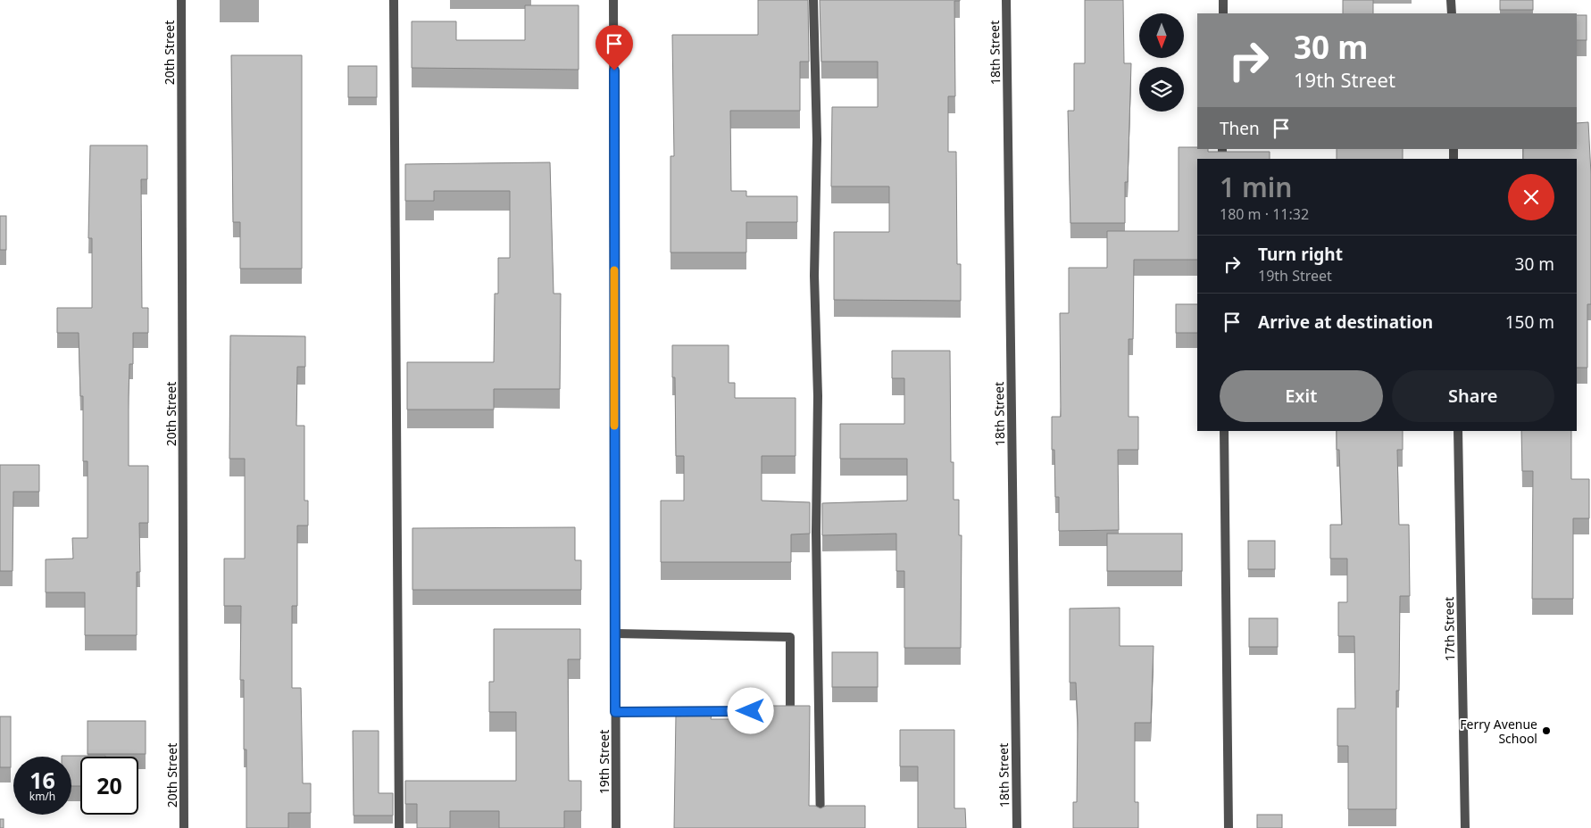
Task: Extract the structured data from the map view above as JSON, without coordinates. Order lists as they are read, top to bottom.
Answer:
{
  "streets": {
    "street": [
      "20th Street",
      "18th Street",
      "17th Street",
      "19th Street"
    ]
  },
  "places": ["Ferry Avenue School"],
  "north": "bottom",
  "page": {
    "turn": ["30 m", "19th Street"],
    "then": "Then",
    "heading": ["1 min", "180 m · 11:32"],
    "list": [
      {
        "name": "Turn right",
        "note": "19th Street",
        "value": "30 m"
      },
      {
        "name": "Arrive at destination",
        "value": "150 m"
      }
    ],
    "buttons": ["Exit", "Share"],
    "speed": "16 km/h",
    "limit": "20"
  }
}
